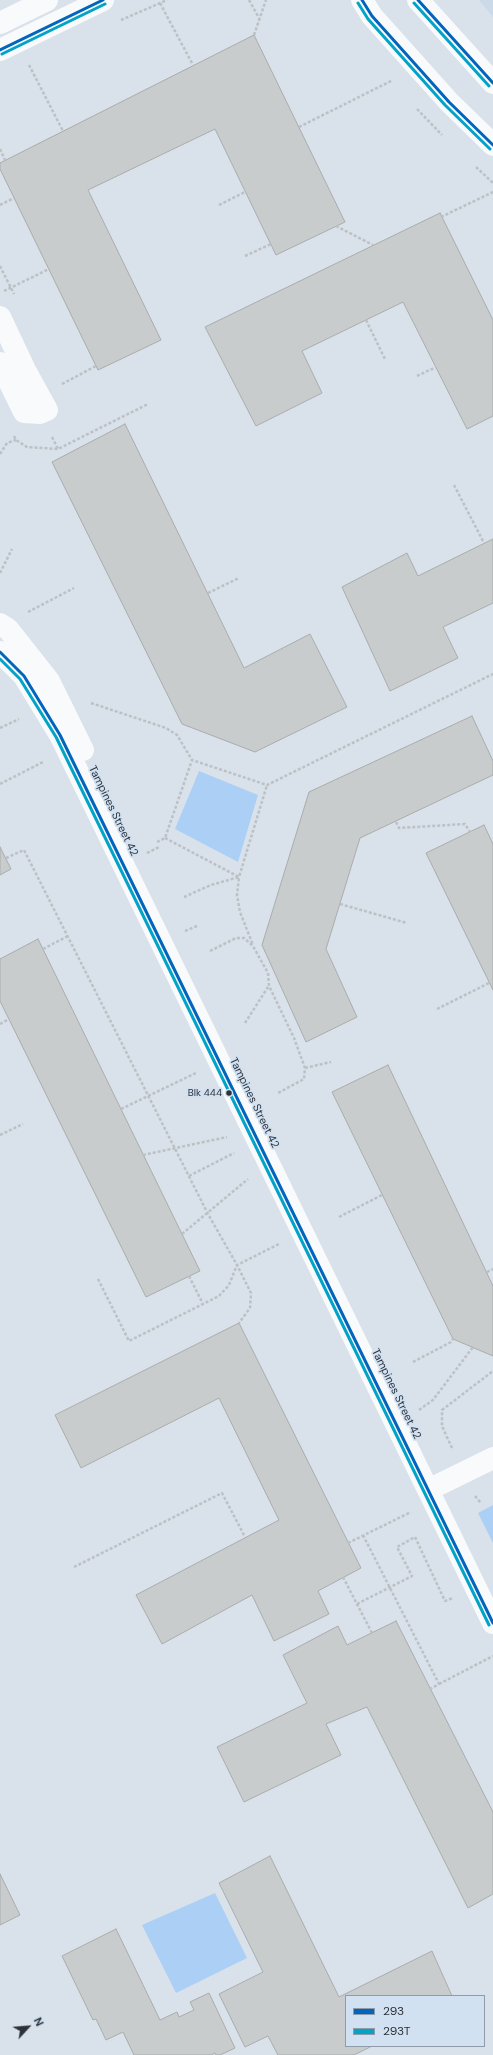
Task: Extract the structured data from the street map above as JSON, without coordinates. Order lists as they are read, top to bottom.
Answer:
{
  "streets": {
    "street": ["Tampines Street 42"]
  },
  "places": ["Blk 444"],
  "lines": ["transit line 293", "transit line 293T"],
  "legend": ["293", "293T"],
  "north": "top right"
}
